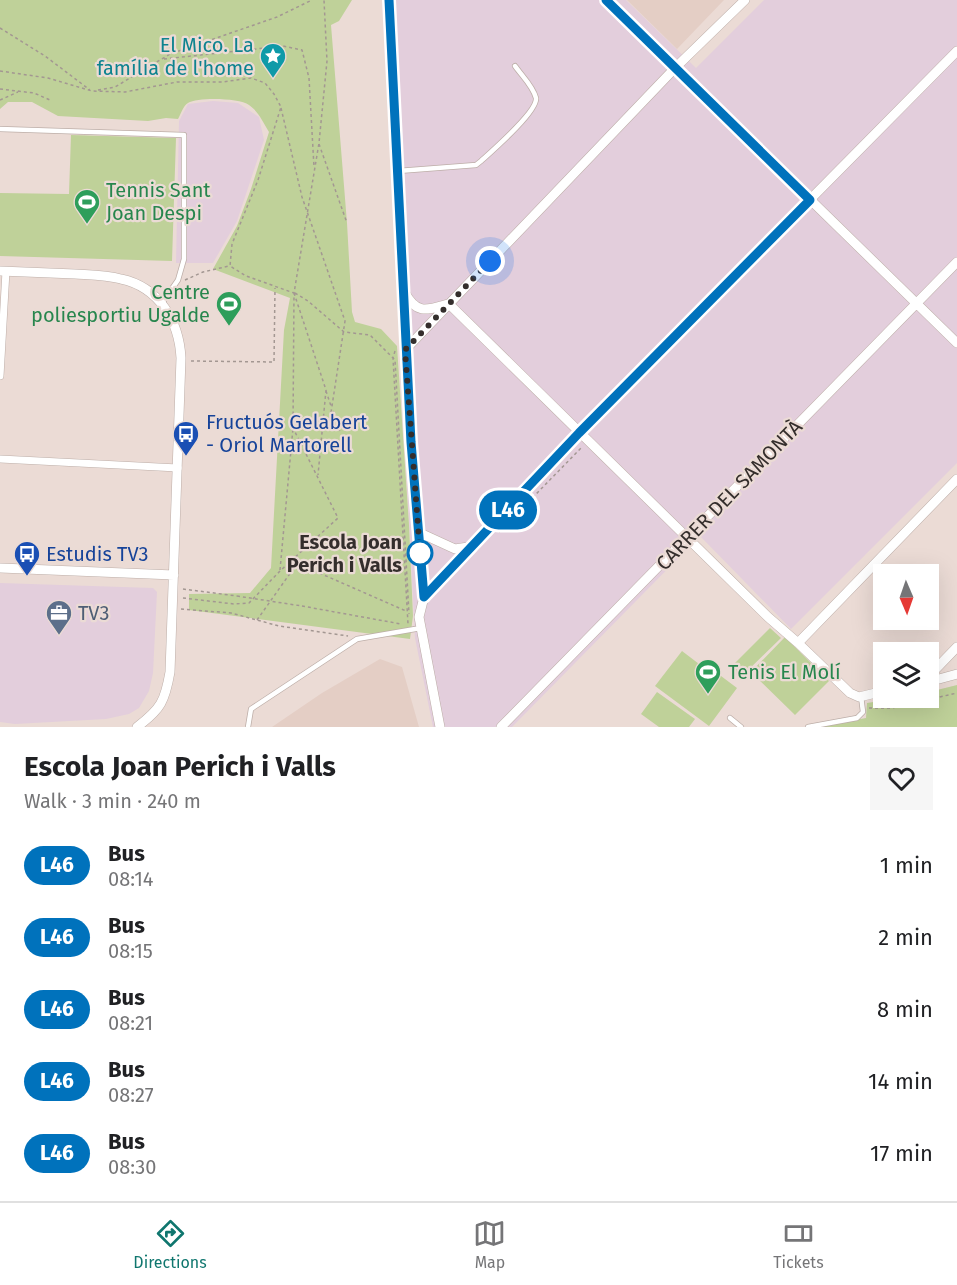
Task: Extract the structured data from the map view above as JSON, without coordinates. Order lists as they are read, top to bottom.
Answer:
{
  "streets": {
    "street": ["CARRER DEL SAMONTÀ"]
  },
  "places": {
    "place": ["El Mico. La família de l'home"],
    "sports": ["Tennis Sant Joan Despi", "Centre poliesportiu Ugalde", "Tenis El Molí"],
    "bus stop": ["Fructuós Gelabert - Oriol Martorell", "Estudis TV3"],
    "other": ["Escola Joan Perich i Valls"],
    "office": ["TV3"]
  },
  "lines": ["bus line L46"],
  "north": "bottom",
  "page": {
    "on_map": "L46",
    "heading": ["Escola Joan Perich i Valls", "Walk · 3 min · 240 m"],
    "list": [
      {
        "mark": "L46",
        "name": "Bus",
        "note": "08:14",
        "value": "1 min"
      },
      {
        "mark": "L46",
        "name": "Bus",
        "note": "08:15",
        "value": "2 min"
      },
      {
        "mark": "L46",
        "name": "Bus",
        "note": "08:21",
        "value": "8 min"
      },
      {
        "mark": "L46",
        "name": "Bus",
        "note": "08:27",
        "value": "14 min"
      },
      {
        "mark": "L46",
        "name": "Bus",
        "note": "08:30",
        "value": "17 min"
      }
    ],
    "tabs": ["Directions", "Map", "Tickets"]
  }
}
